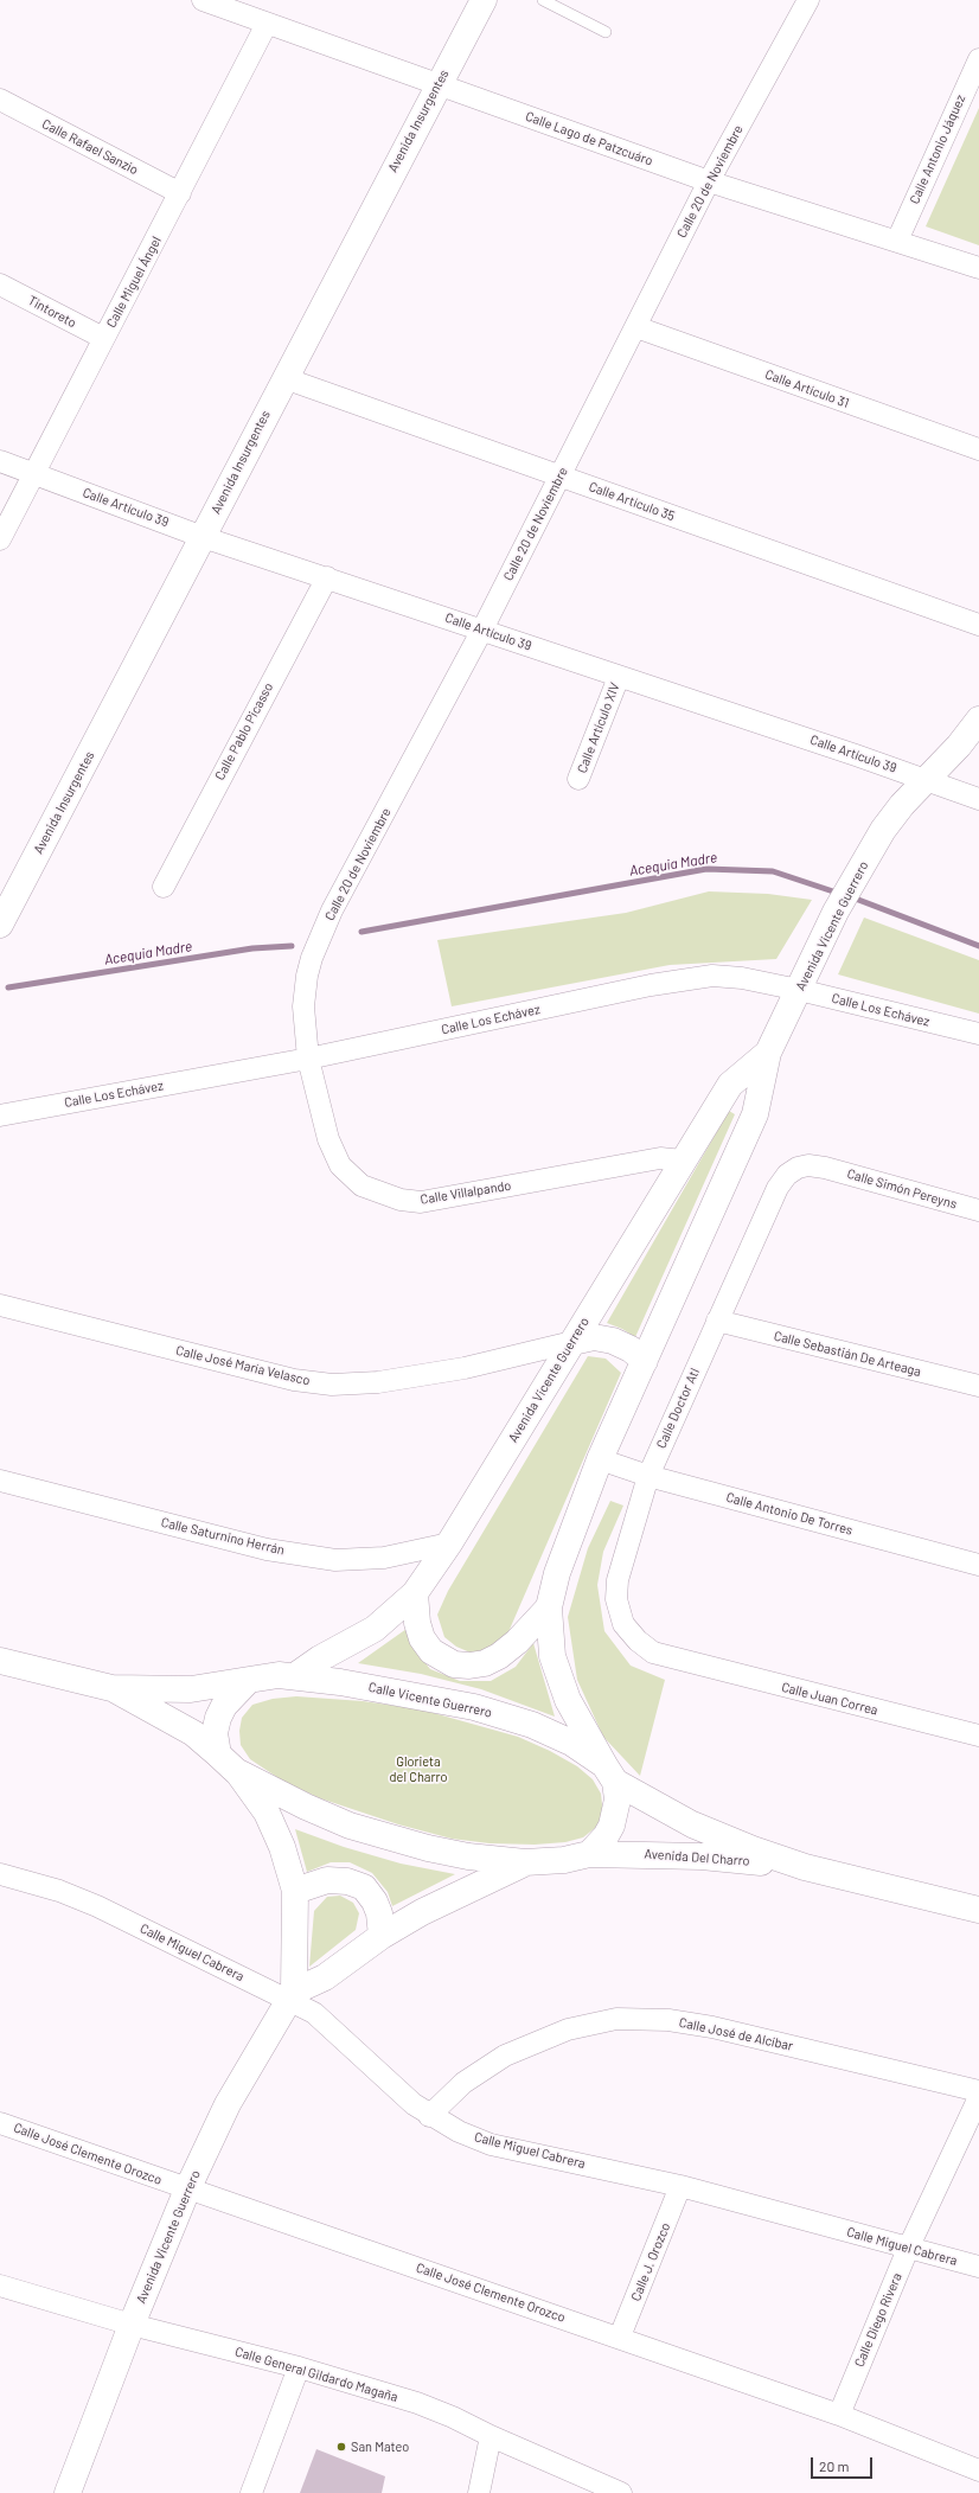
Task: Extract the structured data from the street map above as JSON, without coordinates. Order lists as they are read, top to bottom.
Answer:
{
  "streets": {
    "street": [
      "Avenida Insurgentes",
      "Calle Lago de Patzcuáro",
      "Calle Rafael Sanzio",
      "Calle Antonio Jáquez",
      "Calle 20 de Noviembre",
      "Calle Miguel Ángel",
      "Tintoreto",
      "Calle Artículo 31",
      "Calle Artículo 35",
      "Calle Artículo 39",
      "Calle Artículo XIV",
      "Calle Pablo Picasso",
      "Avenida Vicente Guerrero",
      "Calle Los Echávez",
      "Calle Simón Pereyns",
      "Calle Villalpando",
      "Calle Sebastián De Arteaga",
      "Calle José María Velasco",
      "Calle Doctor Atl",
      "Calle Antonio De Torres",
      "Calle Saturnino Herrán",
      "Calle Juan Correa",
      "Calle Vicente Guerrero",
      "Avenida Del Charro",
      "Calle Miguel Cabrera",
      "Calle José de Alcíbar",
      "Calle José Clemente Orozco",
      "Calle J. Orozco",
      "Calle Diego Rivera",
      "Calle General Gildardo Magaña"
    ]
  },
  "crossings": [
    ["Avenida Insurgentes", "Calle Lago de Patzcuáro"],
    ["Avenida Insurgentes", "Calle Artículo 35"],
    ["Avenida Insurgentes", "Calle Artículo 39"],
    ["Calle Lago de Patzcuáro", "Calle Antonio Jáquez"],
    ["Calle Lago de Patzcuáro", "Calle 20 de Noviembre"],
    ["Calle Lago de Patzcuáro", "Calle Miguel Ángel"],
    ["Calle Rafael Sanzio", "Calle Miguel Ángel"],
    ["Calle 20 de Noviembre", "Calle Artículo 31"],
    ["Calle 20 de Noviembre", "Calle Artículo 35"],
    ["Calle 20 de Noviembre", "Calle Artículo 39"],
    ["Calle 20 de Noviembre", "Calle Los Echávez"],
    ["Calle 20 de Noviembre", "Calle Villalpando"],
    ["Calle Miguel Ángel", "Tintoreto"],
    ["Calle Miguel Ángel", "Calle Artículo 39"],
    ["Calle Artículo 39", "Calle Artículo XIV"],
    ["Calle Artículo 39", "Calle Pablo Picasso"],
    ["Calle Artículo 39", "Avenida Vicente Guerrero"],
    ["Avenida Vicente Guerrero", "Calle Los Echávez"],
    ["Avenida Vicente Guerrero", "Calle Villalpando"],
    ["Avenida Vicente Guerrero", "Calle José María Velasco"],
    ["Avenida Vicente Guerrero", "Calle Antonio De Torres"],
    ["Avenida Vicente Guerrero", "Calle Saturnino Herrán"],
    ["Avenida Vicente Guerrero", "Calle Vicente Guerrero"],
    ["Avenida Vicente Guerrero", "Avenida Del Charro"],
    ["Avenida Vicente Guerrero", "Calle Miguel Cabrera"],
    ["Avenida Vicente Guerrero", "Calle José Clemente Orozco"],
    ["Avenida Vicente Guerrero", "Calle General Gildardo Magaña"],
    ["Calle Los Echávez", "Calle Villalpando"],
    ["Calle Simón Pereyns", "Calle Doctor Atl"],
    ["Calle Sebastián De Arteaga", "Calle Doctor Atl"],
    ["Calle Doctor Atl", "Calle Antonio De Torres"],
    ["Calle Doctor Atl", "Calle Juan Correa"],
    ["Calle Vicente Guerrero", "Avenida Del Charro"],
    ["Calle Miguel Cabrera", "Calle José de Alcíbar"],
    ["Calle Miguel Cabrera", "Calle J. Orozco"],
    ["Calle Miguel Cabrera", "Calle Diego Rivera"],
    ["Calle José Clemente Orozco", "Calle J. Orozco"],
    ["Calle José Clemente Orozco", "Calle Diego Rivera"]
  ],
  "water": ["Acequia Madre"],
  "parks": ["Glorieta del Charro"],
  "places": ["San Mateo"],
  "scale_bar": "20 m"
}
